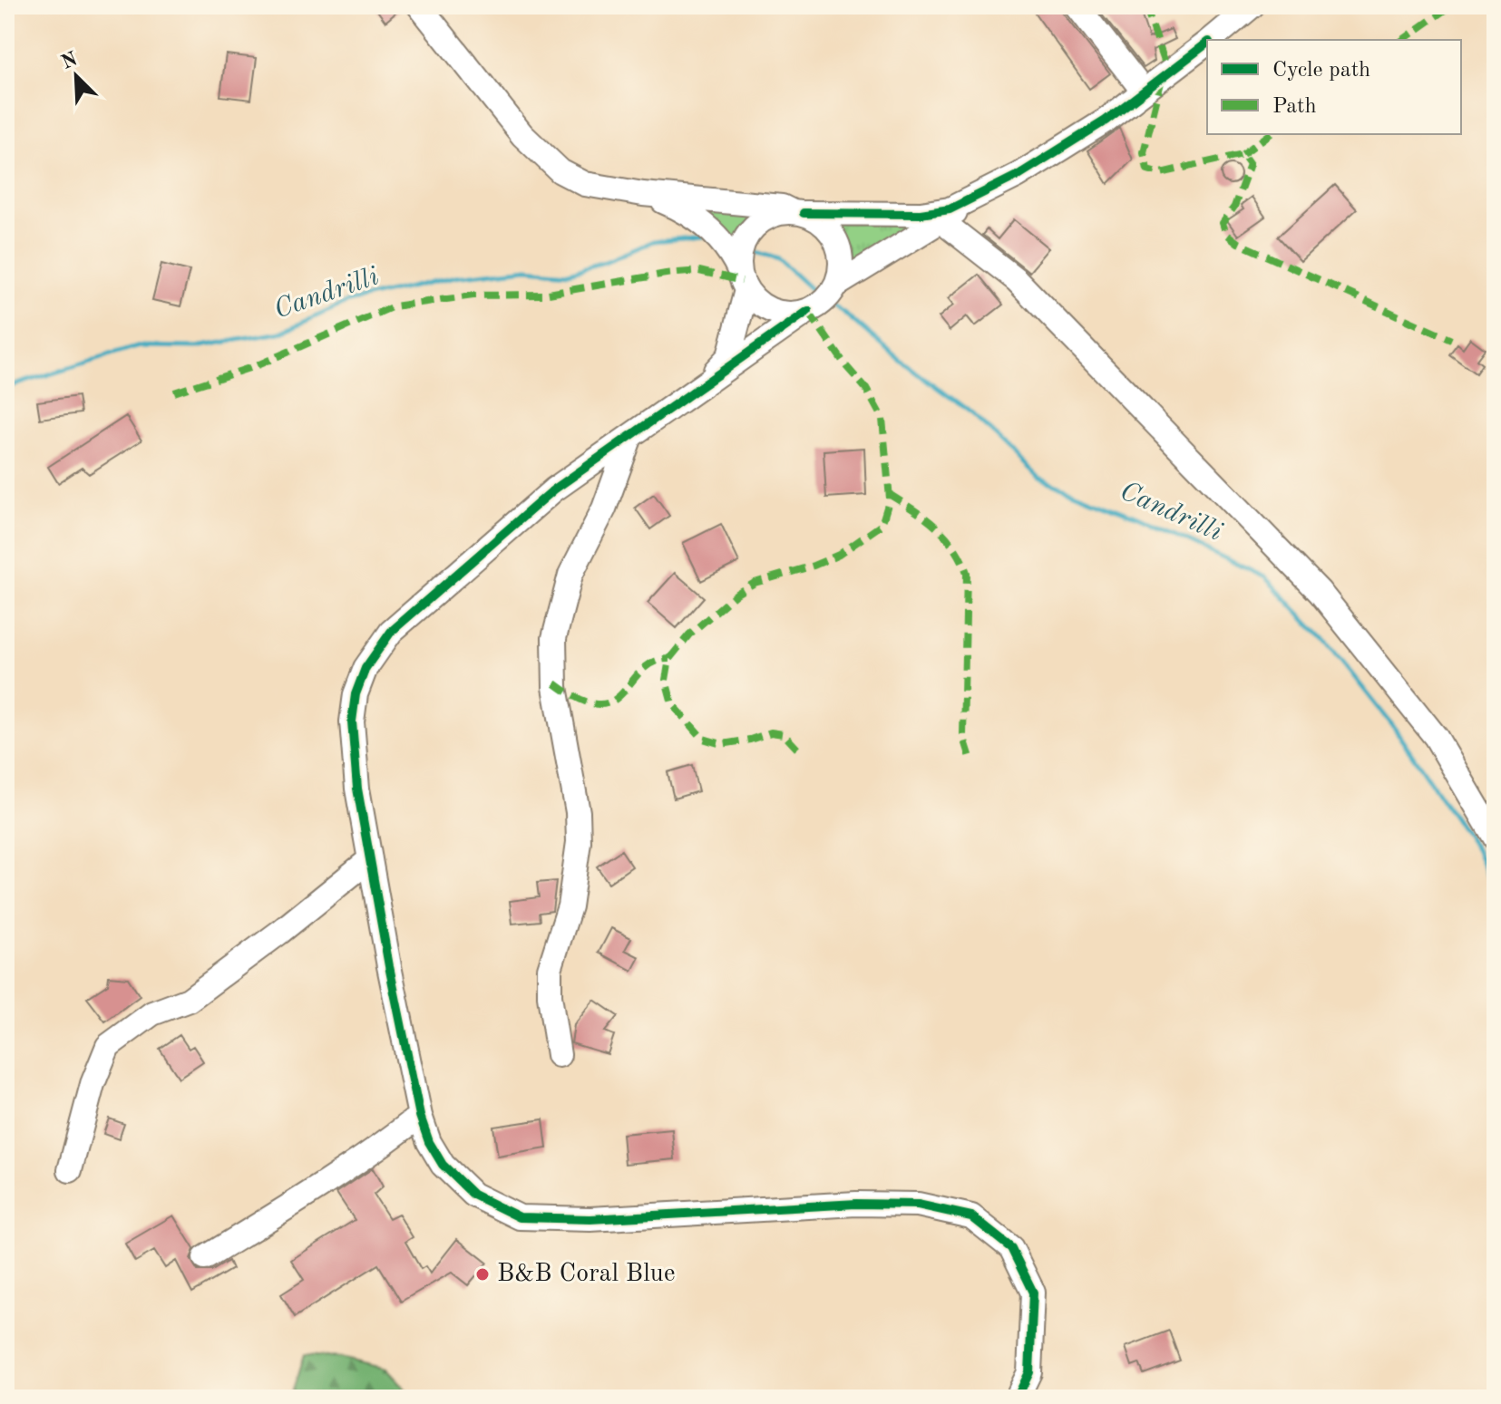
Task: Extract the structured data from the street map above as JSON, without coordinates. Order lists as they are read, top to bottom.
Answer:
{
  "water": ["Candrilli"],
  "places": ["B&B Coral Blue"],
  "legend": ["Cycle path", "Path"],
  "north": "top left"
}
